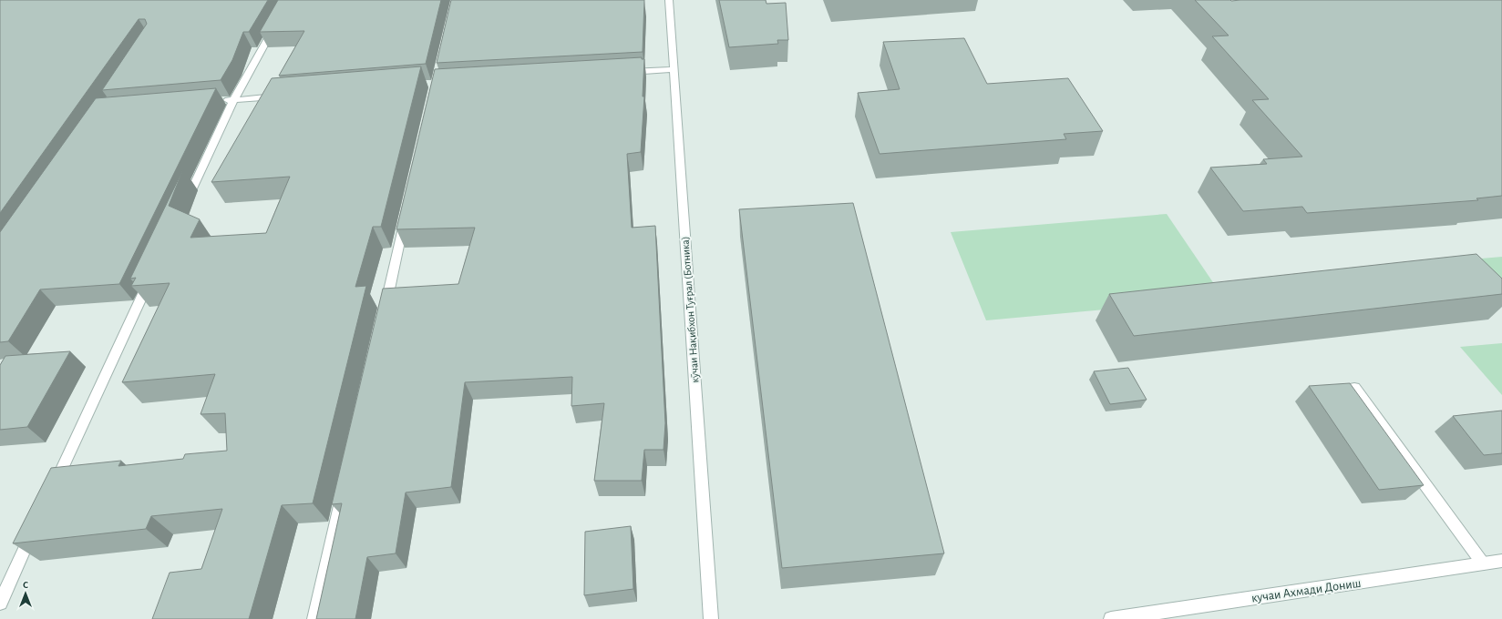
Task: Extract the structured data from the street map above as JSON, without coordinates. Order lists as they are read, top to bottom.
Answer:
{
  "streets": {
    "street": ["кӯчаи Нақибхон Туғрал (Ботника)", "кучаи Ахмади Дониш"]
  },
  "north": "top"
}
